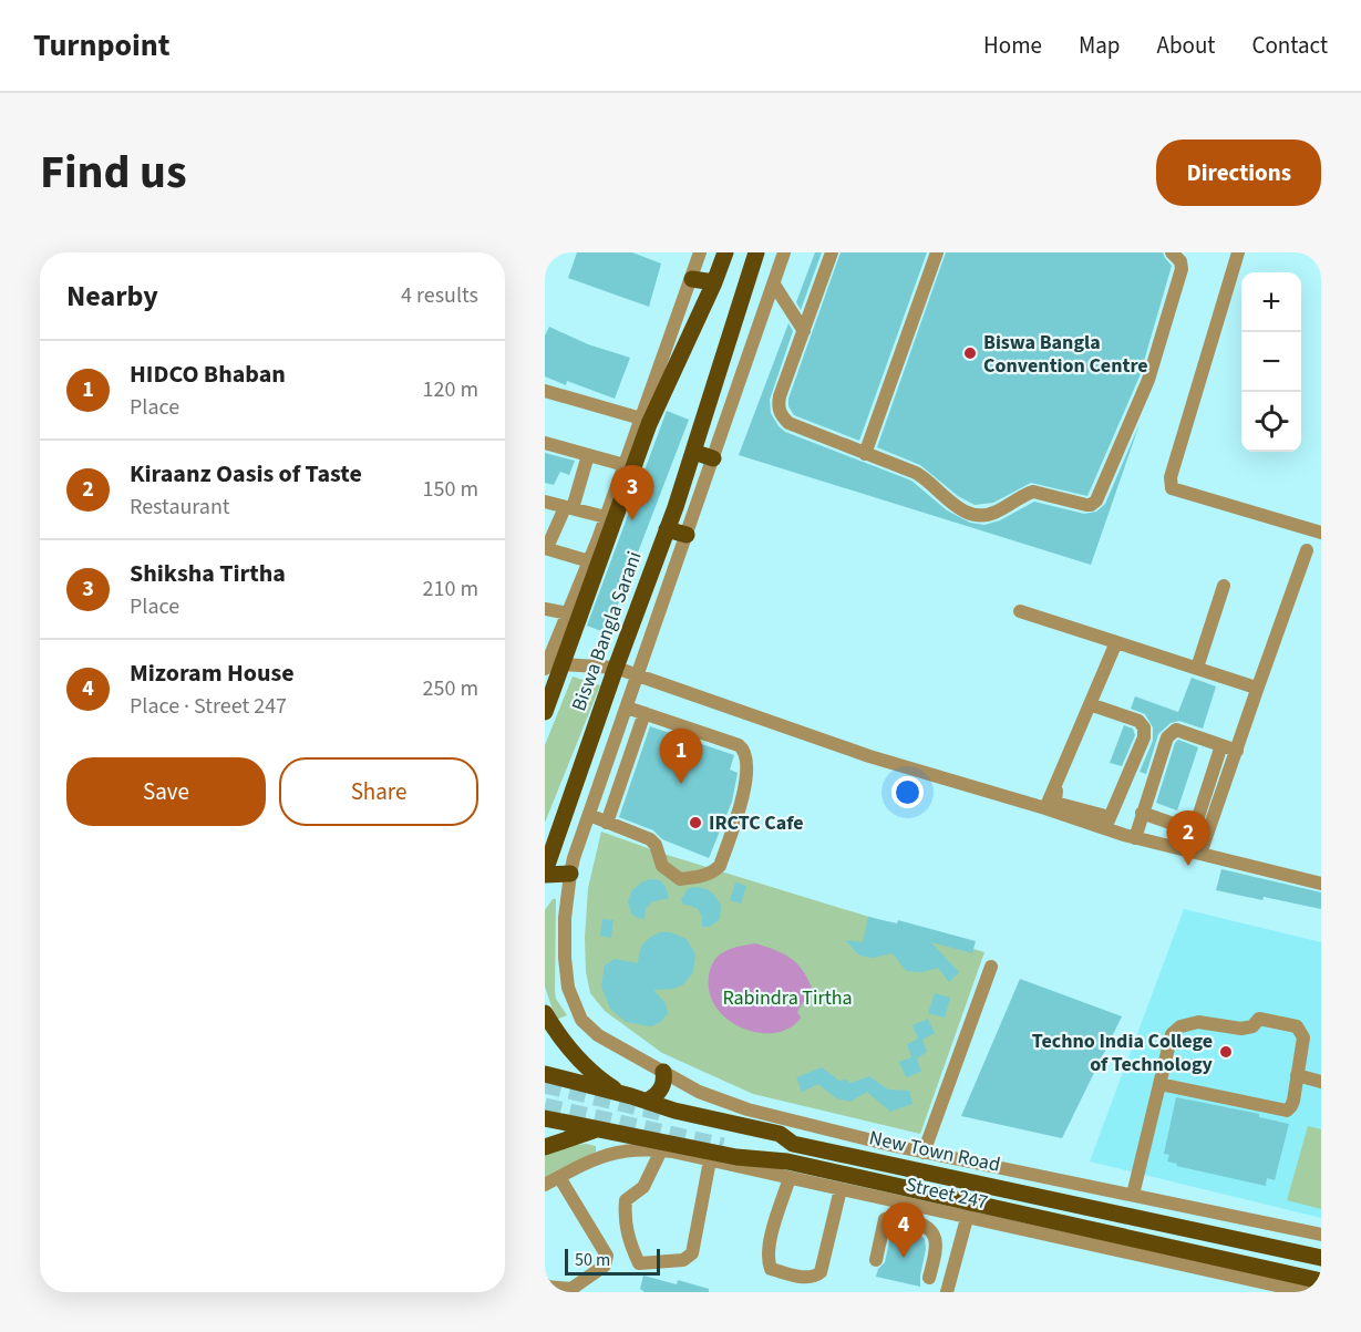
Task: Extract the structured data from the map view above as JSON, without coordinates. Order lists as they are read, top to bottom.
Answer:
{
  "streets": {
    "main road": ["Biswa Bangla Sarani", "New Town Road"],
    "street": ["Street 247"]
  },
  "parks": ["Rabindra Tirtha"],
  "places": ["Biswa Bangla Convention Centre", "IRCTC Cafe", "Techno India College of Technology"],
  "scale_bar": "50 m",
  "page": {
    "header": "Turnpoint",
    "nav": [
      "Home",
      "Map",
      "About",
      "Contact"
    ],
    "title": "Find us",
    "buttons": [
      "Directions",
      ["Save", "Share"]
    ],
    "heading": ["Nearby", "4 results"],
    "map_buttons": ["+", "−"],
    "list": [
      {
        "mark": "1",
        "name": "HIDCO Bhaban",
        "note": "Place",
        "value": "120 m"
      },
      {
        "mark": "2",
        "name": "Kiraanz Oasis of Taste",
        "note": "Restaurant",
        "value": "150 m"
      },
      {
        "mark": "3",
        "name": "Shiksha Tirtha",
        "note": "Place",
        "value": "210 m"
      },
      {
        "mark": "4",
        "name": "Mizoram House",
        "note": "Place · Street 247",
        "value": "250 m"
      }
    ],
    "pins": [
      "3",
      "1",
      "2",
      "4"
    ],
    "scale": "50 m"
  }
}
